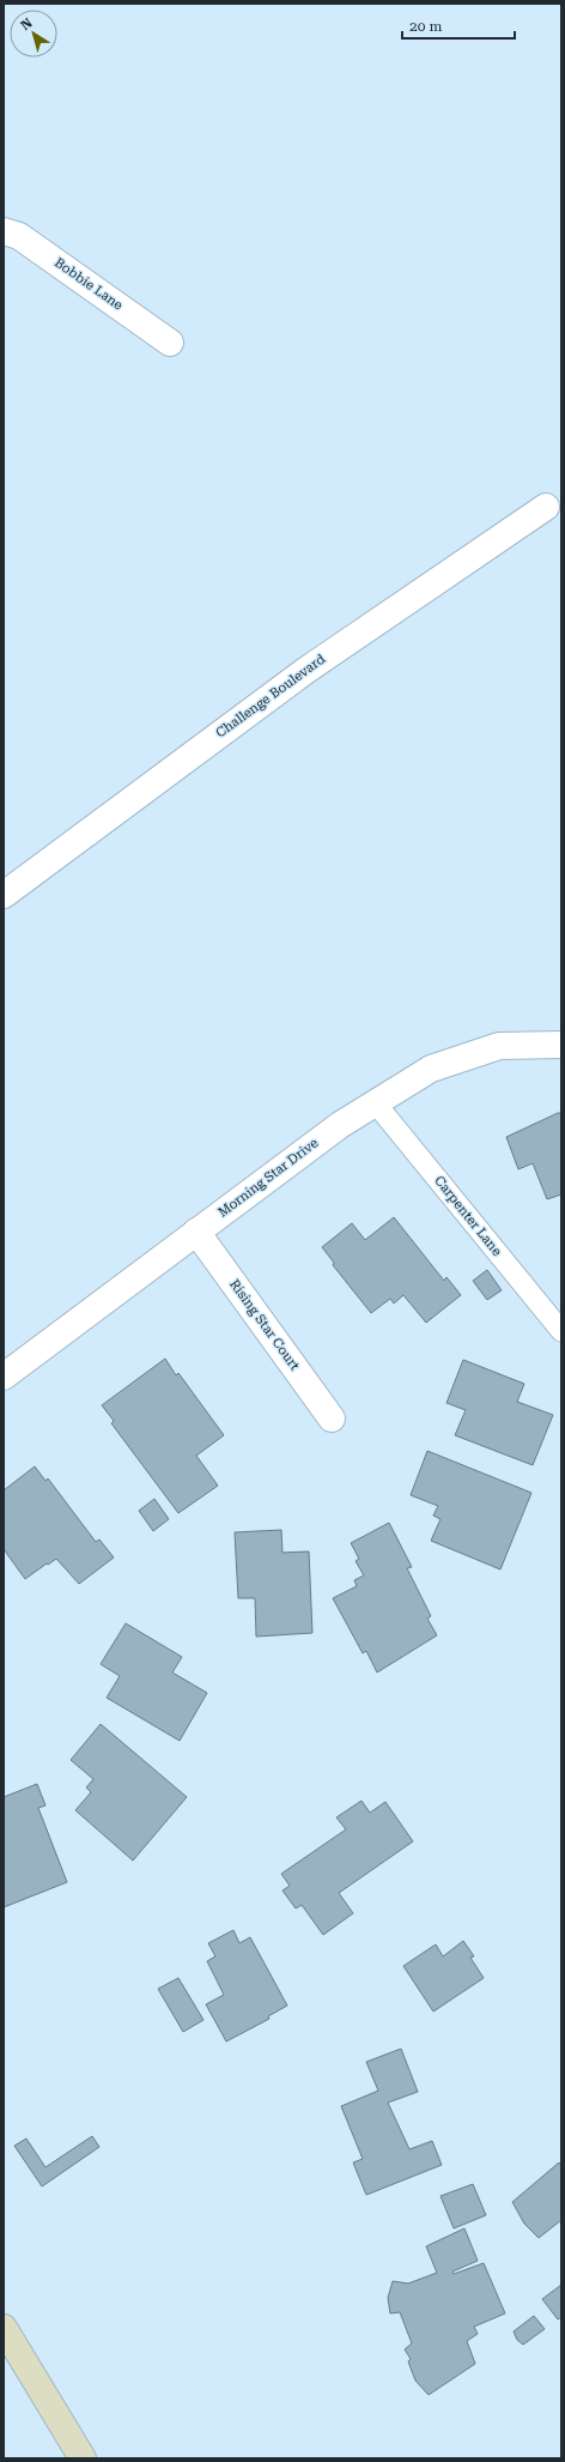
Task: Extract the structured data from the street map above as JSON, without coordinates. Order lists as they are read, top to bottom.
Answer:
{
  "streets": {
    "street": [
      "Bobbie Lane",
      "Challenge Boulevard",
      "Morning Star Drive",
      "Rising Star Court"
    ],
    "lane": ["Carpenter Lane"]
  },
  "crossings": [
    ["Morning Star Drive", "Carpenter Lane"],
    ["Morning Star Drive", "Rising Star Court"]
  ],
  "scale_bar": "20 m",
  "north": "top left"
}
